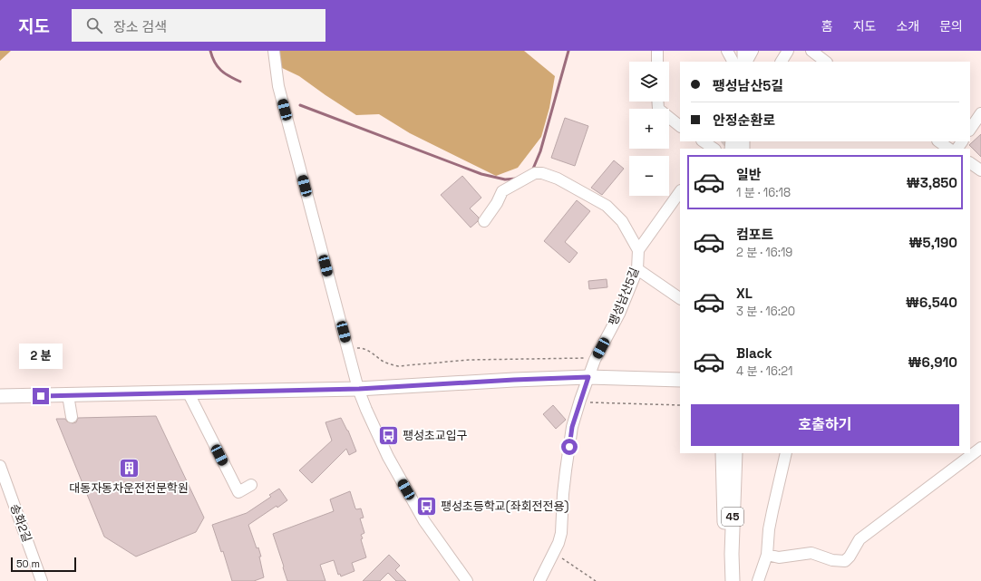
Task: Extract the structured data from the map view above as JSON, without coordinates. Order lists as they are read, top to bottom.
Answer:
{
  "streets": {
    "main road": ["45"],
    "street": ["팽성남산5길", "송화2길"]
  },
  "places": {
    "bus stop": ["팽성초교입구", "팽성초등학교(좌회전전용)"],
    "building": ["대동자동차운전전문학원"]
  },
  "scale_bar": "50 m",
  "page": {
    "header": "지도",
    "search": "장소 검색",
    "nav": [
      "홈",
      "지도",
      "소개",
      "문의"
    ],
    "map_buttons": ["+", "−"],
    "banner": ["팽성남산5길", "안정순환로"],
    "list": [
      {
        "name": "일반",
        "note": "1 분 · 16:18",
        "value": "₩3,850"
      },
      {
        "name": "컴포트",
        "note": "2 분 · 16:19",
        "value": "₩5,190"
      },
      {
        "name": "XL",
        "note": "3 분 · 16:20",
        "value": "₩6,540"
      },
      {
        "name": "Black",
        "note": "4 분 · 16:21",
        "value": "₩6,910"
      }
    ],
    "bubble": "2 분",
    "buttons": "호출하기",
    "scale": "50 m"
  }
}
